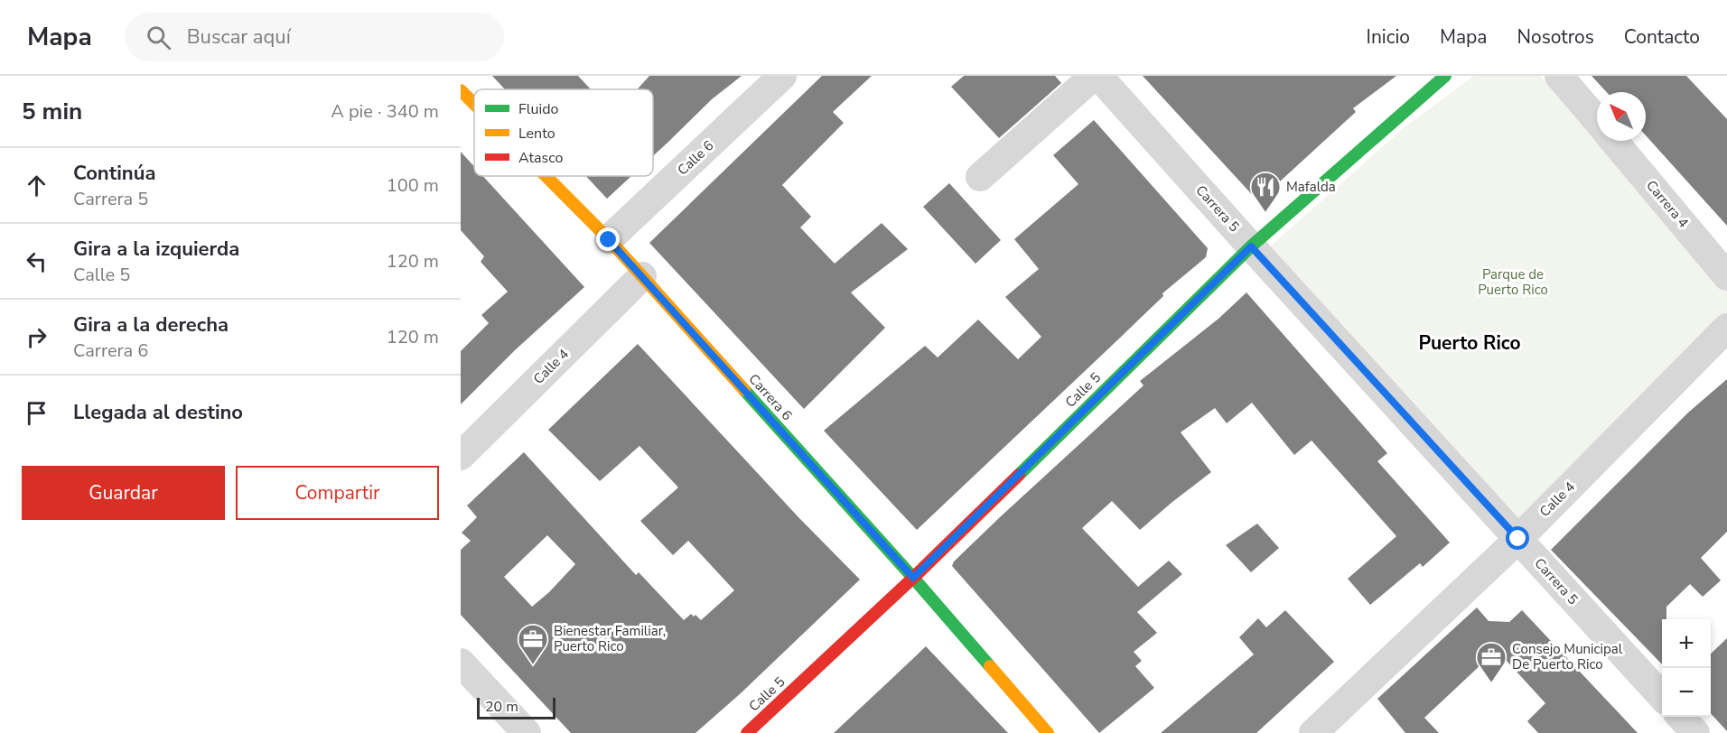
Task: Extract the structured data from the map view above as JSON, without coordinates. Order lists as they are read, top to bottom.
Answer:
{
  "streets": {
    "street": [
      "Calle 6",
      "Carrera 4",
      "Carrera 5",
      "Calle 4",
      "Calle 5",
      "Carrera 6"
    ]
  },
  "crossings": [
    ["Calle 6", "Carrera 6"],
    ["Carrera 5", "Calle 4"],
    ["Carrera 5", "Calle 5"],
    ["Calle 4", "Carrera 6"],
    ["Calle 5", "Carrera 6"]
  ],
  "districts": ["Puerto Rico"],
  "parks": ["Parque de Puerto Rico"],
  "places": {
    "restaurant": ["Mafalda"],
    "office": ["Bienestar Familiar, Puerto Rico", "Consejo Municipal De Puerto Rico"]
  },
  "legend": ["Fluido", "Lento", "Atasco"],
  "scale_bar": "20 m",
  "north": "top left",
  "page": {
    "header": "Mapa",
    "search": "Buscar aquí",
    "nav": [
      "Inicio",
      "Mapa",
      "Nosotros",
      "Contacto"
    ],
    "heading": ["5 min", "A pie · 340 m"],
    "list": [
      ["Continúa", "Carrera 5", "100 m"],
      ["Gira a la izquierda", "Calle 5", "120 m"],
      ["Gira a la derecha", "Carrera 6", "120 m"],
      "Llegada al destino"
    ],
    "buttons": ["Guardar", "Compartir"],
    "map_buttons": ["+", "−"],
    "scale": "20 m"
  }
}
